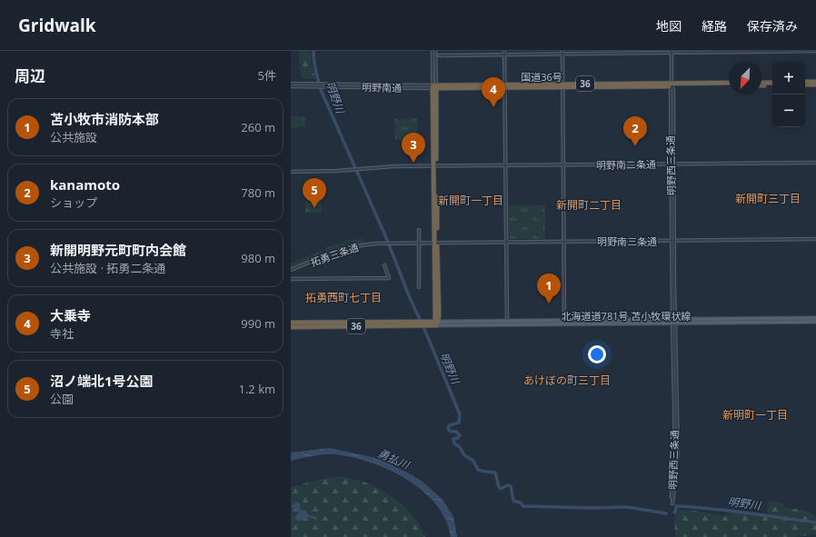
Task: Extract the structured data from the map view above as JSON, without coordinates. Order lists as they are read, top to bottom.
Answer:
{
  "streets": {
    "highway": ["国道36号", "36"],
    "main road": ["北海道道781号 苫小牧環状線"],
    "street": [
      "明野南通",
      "明野南二条通",
      "明野西三条通",
      "明野南三条通",
      "拓勇三条通"
    ]
  },
  "crossings": [
    ["国道36号", "明野南通"],
    ["国道36号", "明野西三条通"],
    ["36", "北海道道781号 苫小牧環状線"],
    ["明野南二条通", "明野西三条通"],
    ["明野西三条通", "明野南三条通"],
    ["明野西三条通", "北海道道781号 苫小牧環状線"]
  ],
  "districts": [
    "新開町三丁目",
    "新開町一丁目",
    "新開町二丁目",
    "拓勇西町七丁目",
    "あけぼの町三丁目",
    "新明町一丁目"
  ],
  "water": ["明野川", "勇払川"],
  "north": "bottom left",
  "page": {
    "header": "Gridwalk",
    "nav": ["地図", "経路", "保存済み"],
    "heading": ["周辺", "5件"],
    "map_buttons": ["+", "−"],
    "pins": [
      "4",
      "2",
      "3",
      "5",
      "1"
    ],
    "list": [
      {
        "mark": "1",
        "name": "苫小牧市消防本部",
        "note": "公共施設",
        "value": "260 m"
      },
      {
        "mark": "2",
        "name": "kanamoto",
        "note": "ショップ",
        "value": "780 m"
      },
      {
        "mark": "3",
        "name": "新開明野元町町内会館",
        "note": "公共施設 · 拓勇二条通",
        "value": "980 m"
      },
      {
        "mark": "4",
        "name": "大乗寺",
        "note": "寺社",
        "value": "990 m"
      },
      {
        "mark": "5",
        "name": "沼ノ端北1号公園",
        "note": "公園",
        "value": "1.2 km"
      }
    ]
  }
}
